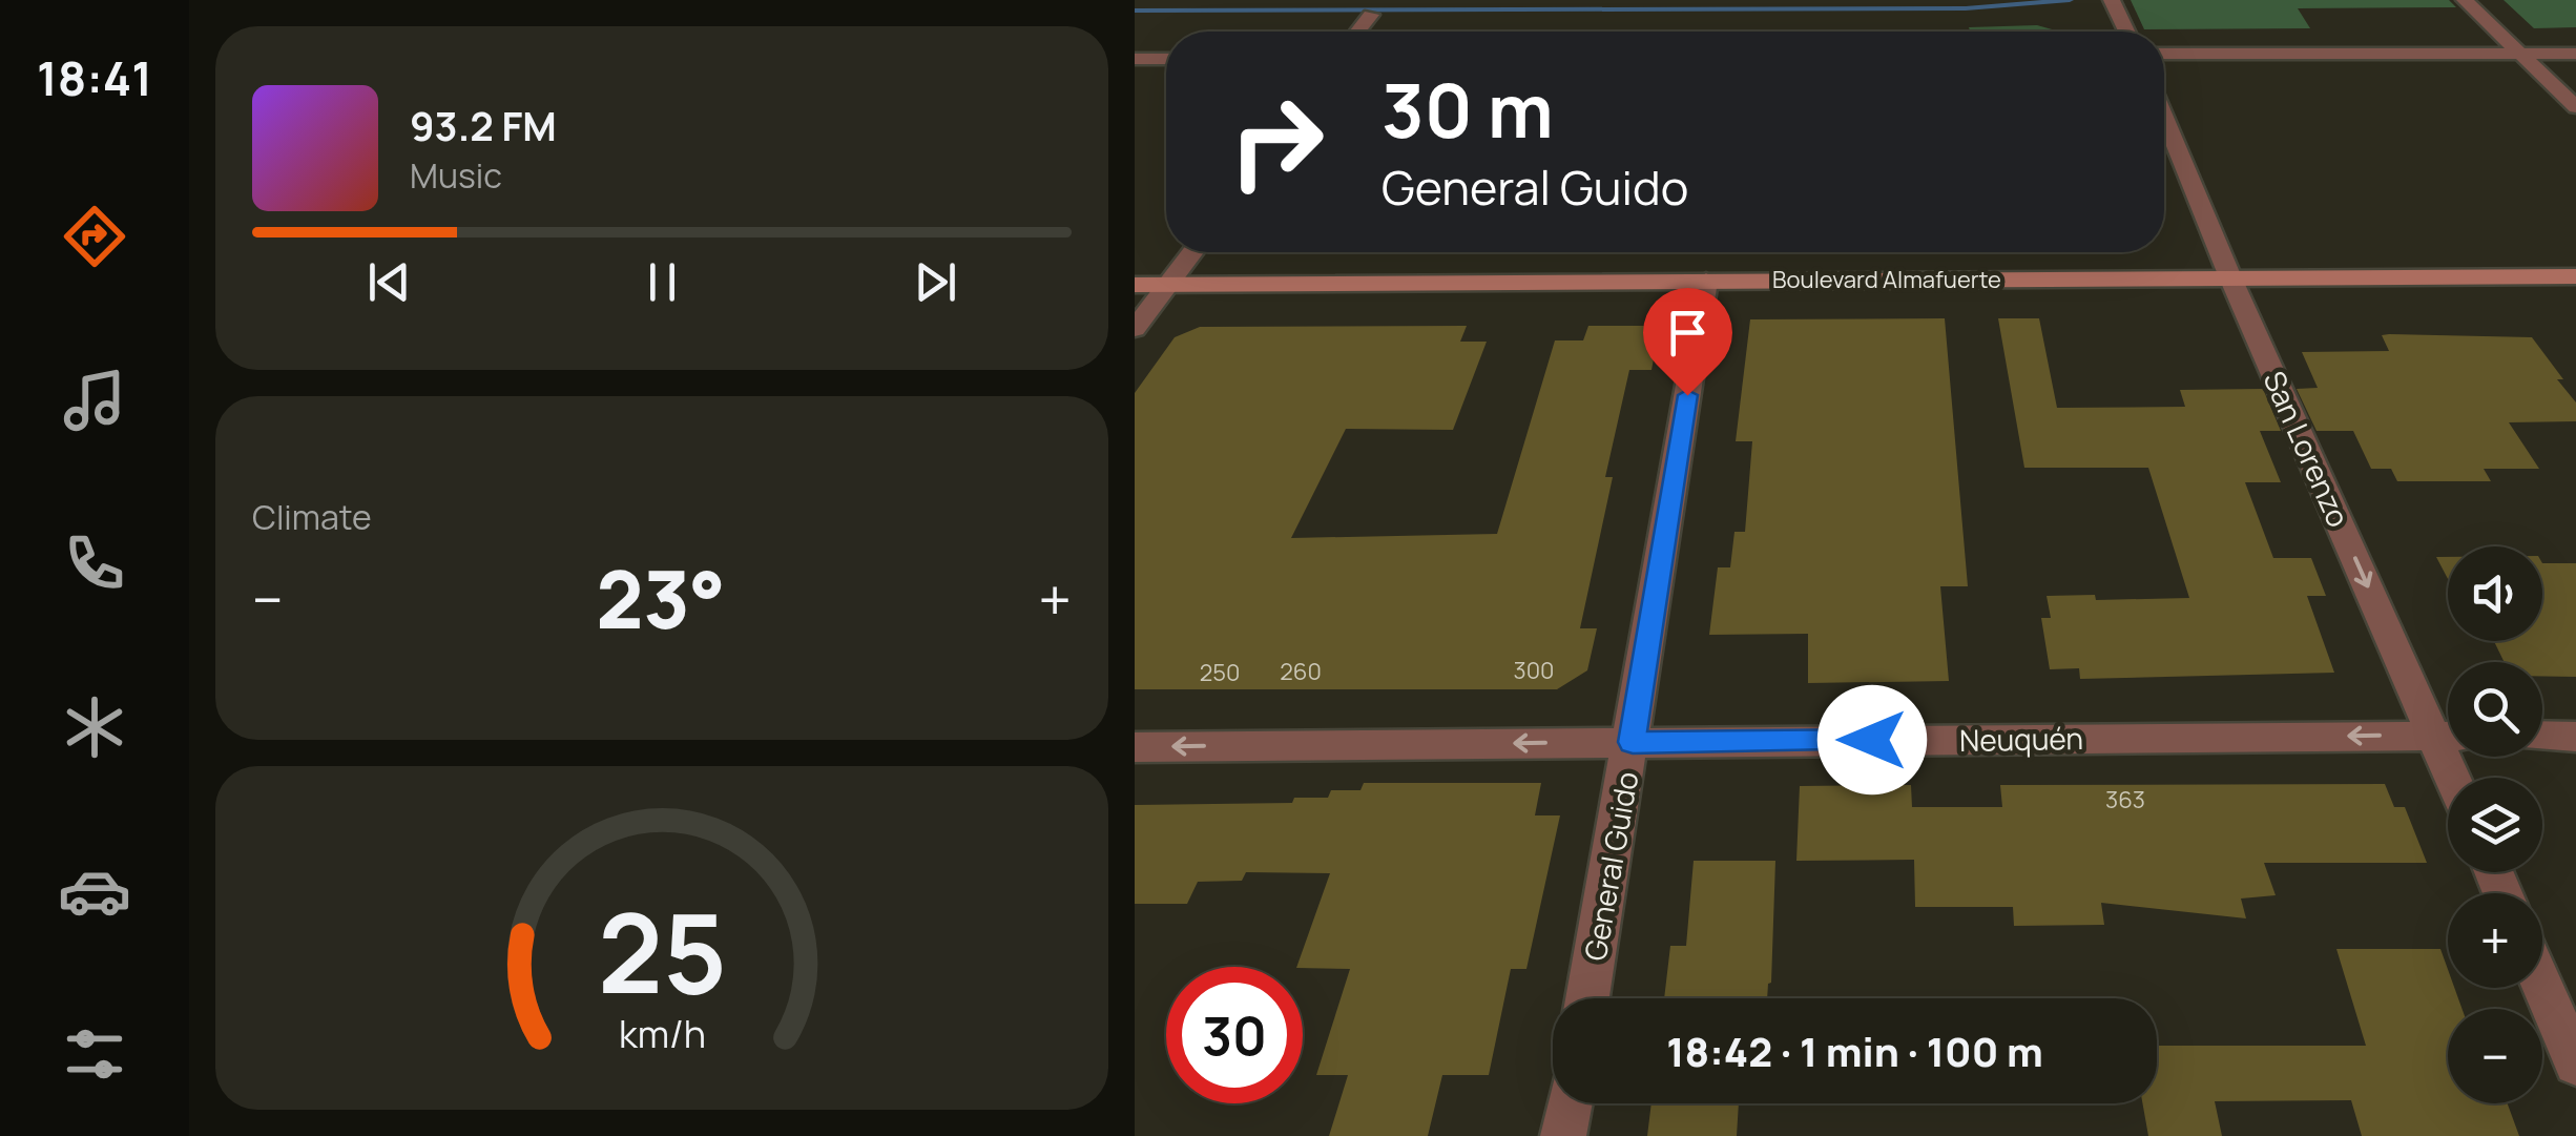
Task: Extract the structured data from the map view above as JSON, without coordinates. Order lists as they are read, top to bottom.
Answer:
{
  "streets": {
    "main road": ["Boulevard Almafuerte"],
    "street": ["San Lorenzo", "Neuquén", "General Guido"]
  },
  "crossings": [
    ["Boulevard Almafuerte", "San Lorenzo"],
    ["Boulevard Almafuerte", "General Guido"],
    ["Neuquén", "General Guido"]
  ],
  "one_way": ["San Lorenzo", "Neuquén"],
  "house_numbers": [
    "300",
    "260",
    "250",
    "363"
  ],
  "page": {
    "tabs": "18:41",
    "turn": ["30 m", "General Guido"],
    "song": ["93.2 FM", "Music"],
    "tile": "Climate",
    "map_buttons": ["+", "−"],
    "heat": ["−", "23°", "+"],
    "limit": "30",
    "trip": "18:42 · 1 min · 100 m",
    "gauge": ["25", "km/h"]
  }
}
